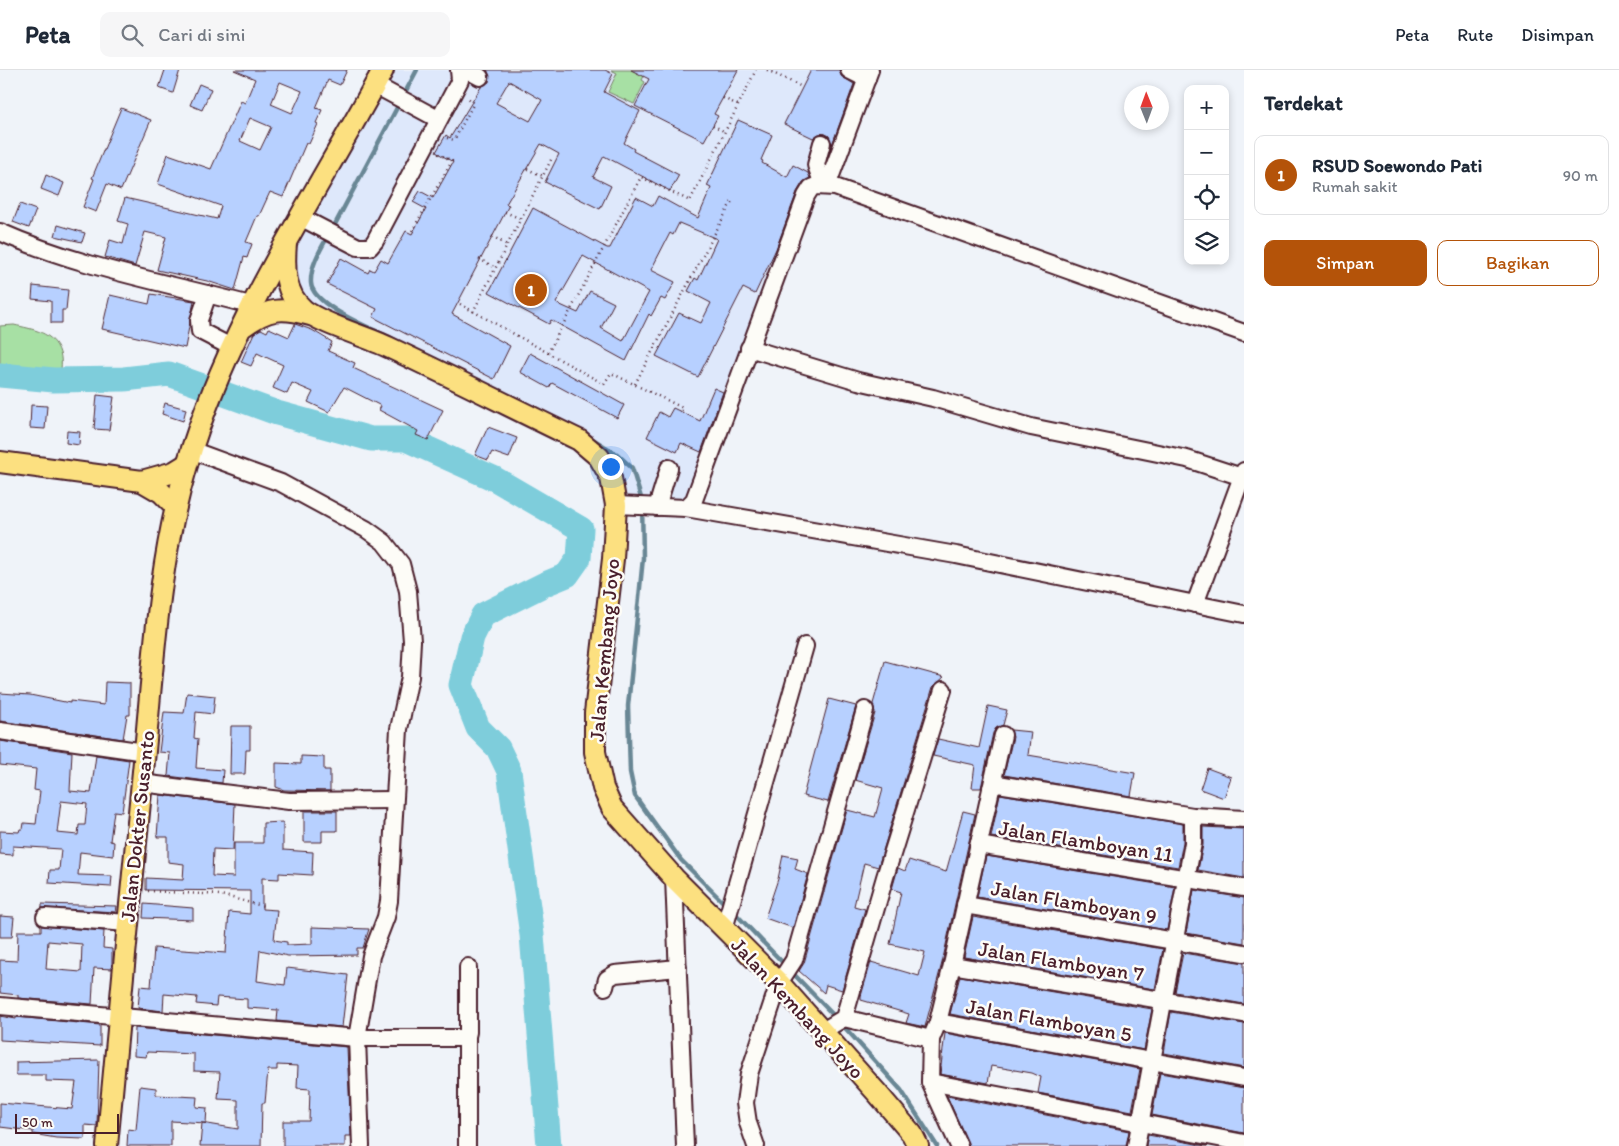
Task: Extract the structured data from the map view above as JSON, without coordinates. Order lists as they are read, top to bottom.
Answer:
{
  "streets": {
    "main road": ["Jalan Kembang Joyo", "Jalan Dokter Susanto"],
    "street": [
      "Jalan Flamboyan 11",
      "Jalan Flamboyan 9",
      "Jalan Flamboyan 7",
      "Jalan Flamboyan 5"
    ]
  },
  "crossings": [
    ["Jalan Kembang Joyo", "Jalan Dokter Susanto"]
  ],
  "scale_bar": "50 m",
  "north": "top",
  "page": {
    "header": "Peta",
    "search": "Cari di sini",
    "nav": ["Peta", "Rute", "Disimpan"],
    "heading": "Terdekat",
    "map_buttons": ["+", "−"],
    "list": [
      {
        "mark": "1",
        "name": "RSUD Soewondo Pati",
        "note": "Rumah sakit",
        "value": "90 m"
      }
    ],
    "buttons": ["Simpan", "Bagikan"],
    "pins": "1",
    "scale": "50 m"
  }
}
